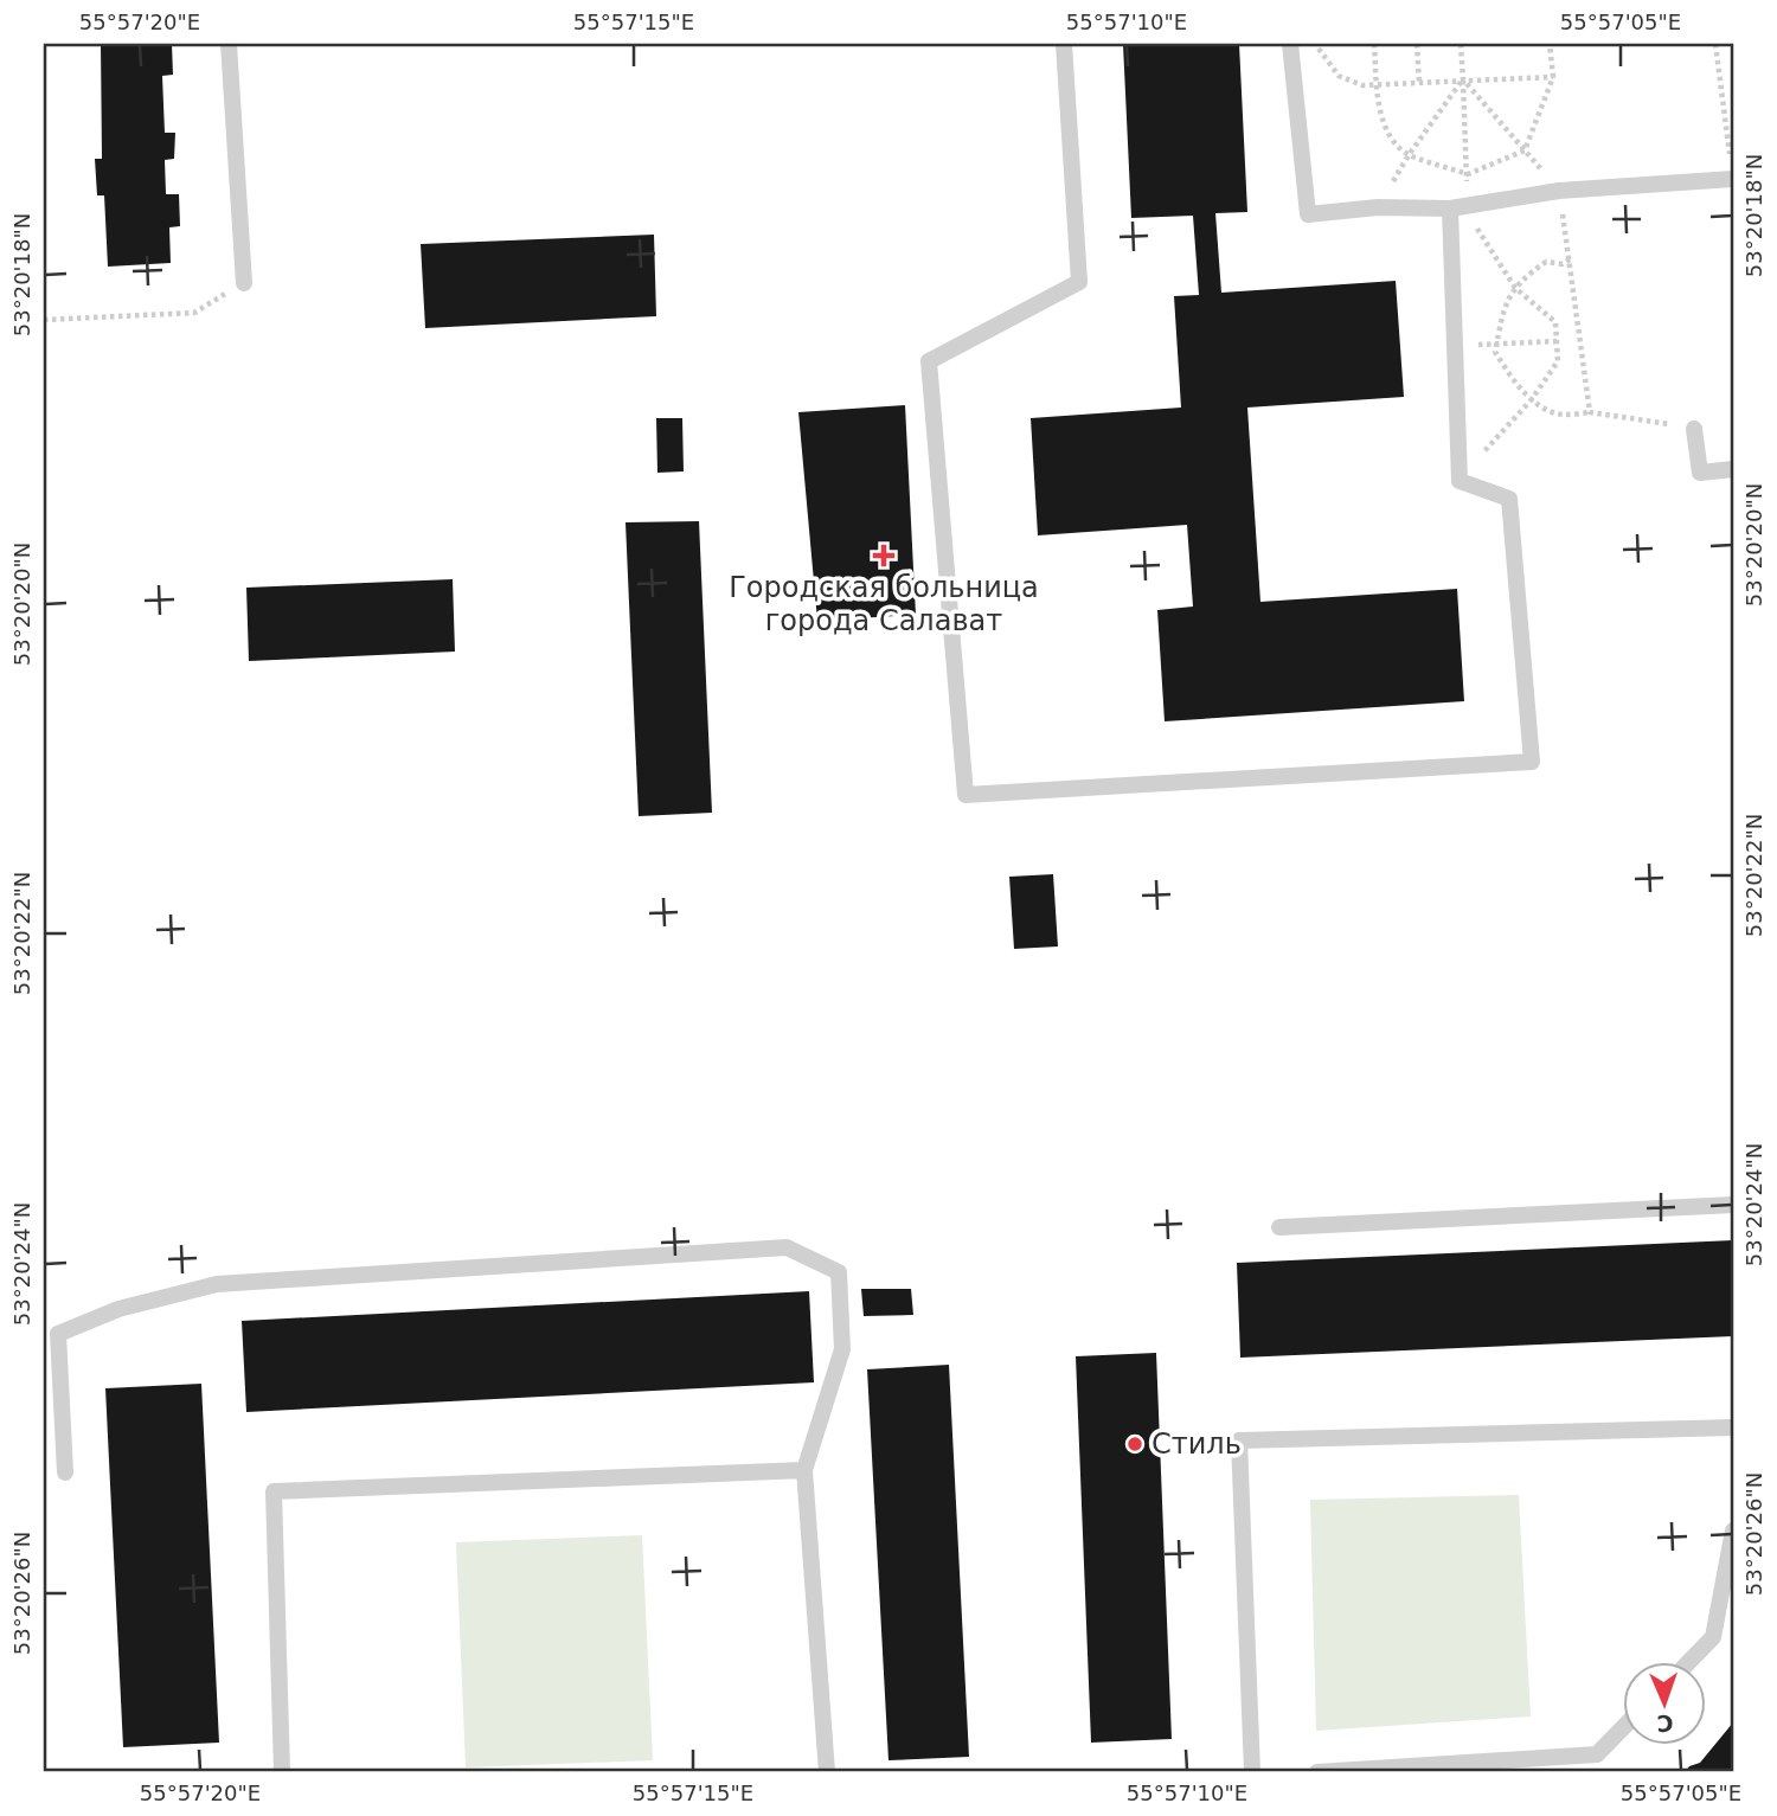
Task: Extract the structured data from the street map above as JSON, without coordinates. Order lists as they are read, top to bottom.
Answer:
{
  "places": {
    "health": ["Городская больница города Салават"],
    "other": ["Стиль"]
  },
  "north": "bottom",
  "coordinates": [
    "55°57'20\"E",
    "55°57'15\"E",
    "55°57'10\"E",
    "55°57'05\"E",
    "53°20'18\"N",
    "53°20'20\"N",
    "53°20'22\"N",
    "53°20'24\"N",
    "53°20'26\"N"
  ]
}
